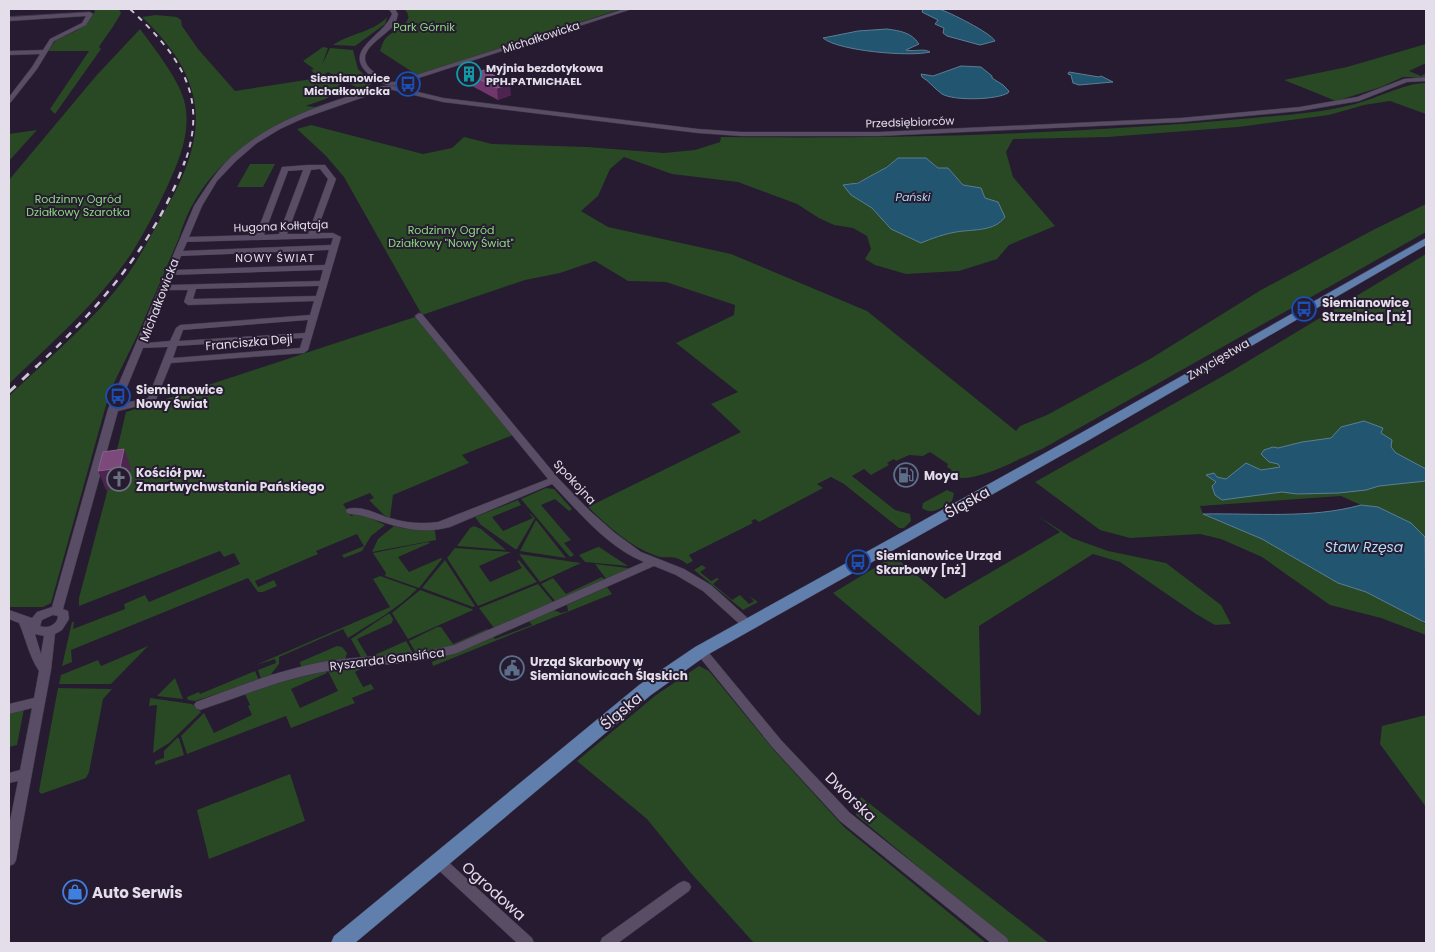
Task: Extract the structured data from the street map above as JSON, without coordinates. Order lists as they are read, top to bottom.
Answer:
{
  "streets": {
    "main road": ["Zwycięstwa", "Śląska"],
    "street": [
      "Michałkowicka",
      "Przedsiębiorców",
      "Hugona Kołłątaja",
      "Franciszka Deji",
      "Spokojna",
      "Ryszarda Gansińca",
      "Dworska",
      "Ogrodowa"
    ]
  },
  "crossings": [
    ["Michałkowicka", "Przedsiębiorców"],
    ["Michałkowicka", "Hugona Kołłątaja"],
    ["Michałkowicka", "Franciszka Deji"],
    ["Hugona Kołłątaja", "Franciszka Deji"],
    ["Zwycięstwa", "Śląska"],
    ["Spokojna", "Śląska"],
    ["Spokojna", "Ryszarda Gansińca"],
    ["Śląska", "Dworska"],
    ["Śląska", "Ogrodowa"]
  ],
  "districts": ["NOWY ŚWIAT"],
  "water": ["Pański", "Staw Rzęsa"],
  "parks": ["Park Górnik", "Rodzinny Ogród Działkowy Szarotka", "Rodzinny Ogród Działkowy \"Nowy Świat\""],
  "places": {
    "building": ["Myjnia bezdotykowa PPH.PATMICHAEL"],
    "bus stop": [
      "Siemianowice Michałkowicka",
      "Siemianowice Strzelnica [nż]",
      "Siemianowice Nowy Świat",
      "Siemianowice Urząd Skarbowy [nż]"
    ],
    "fuel station": ["Moya"],
    "church": ["Kościół pw. Zmartwychwstania Pańskiego"],
    "public building": ["Urząd Skarbowy w Siemianowicach Śląskich"],
    "shop": ["Auto Serwis"]
  }
}
